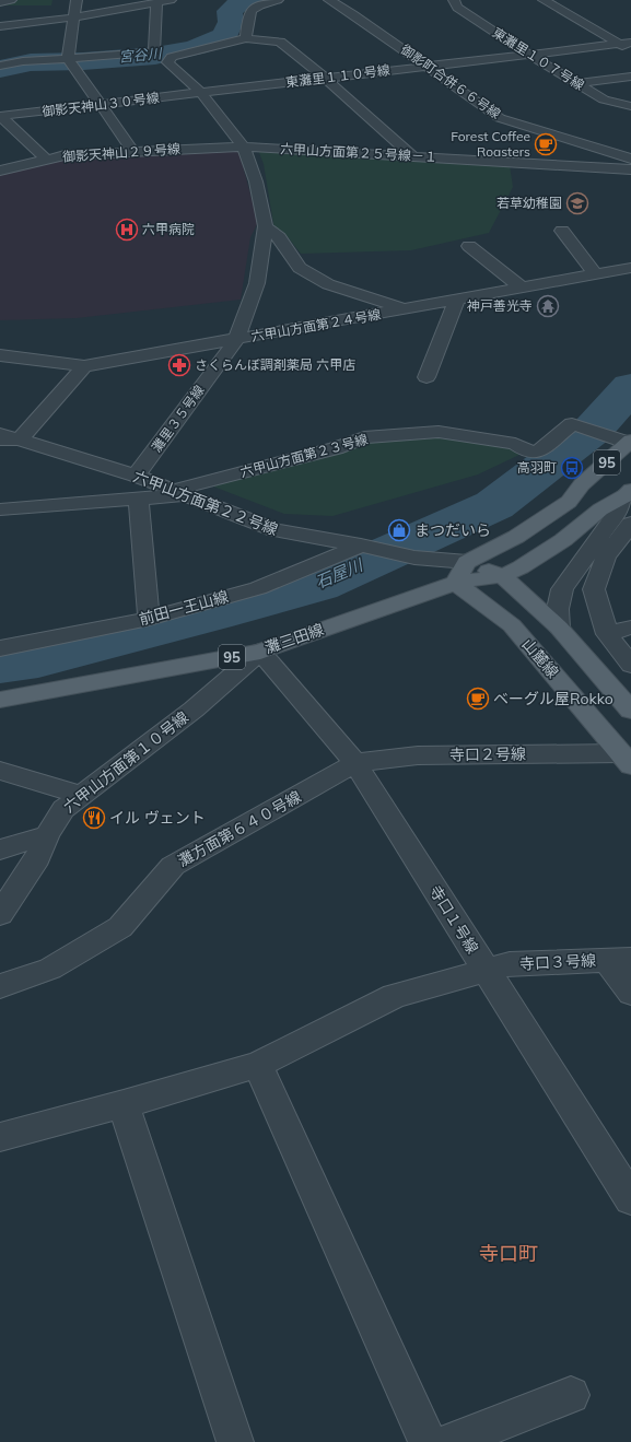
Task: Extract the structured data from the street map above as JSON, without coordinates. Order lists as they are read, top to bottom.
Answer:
{
  "streets": {
    "main road": ["95", "灘三田線", "山麓線"],
    "street": [
      "東灘里１０７号線",
      "東灘里１１０号線",
      "御影町合併６６号線",
      "御影天神山３０号線",
      "御影天神山２９号線",
      "六甲山方面第２５号線－１",
      "六甲山方面第２４号線",
      "灘里３５号線",
      "六甲山方面第２３号線",
      "六甲山方面第２２号線",
      "前田一王山線",
      "寺口２号線",
      "六甲山方面第１０号線",
      "灘方面第６４０号線",
      "寺口１号線",
      "寺口３号線"
    ]
  },
  "crossings": [
    ["東灘里１０７号線", "東灘里１１０号線"],
    ["東灘里１１０号線", "御影町合併６６号線"],
    ["東灘里１１０号線", "御影天神山３０号線"],
    ["御影天神山２９号線", "六甲山方面第２５号線－１"],
    ["六甲山方面第２４号線", "灘里３５号線"],
    ["灘里３５号線", "六甲山方面第２２号線"],
    ["六甲山方面第２３号線", "95"],
    ["六甲山方面第２３号線", "六甲山方面第２２号線"],
    ["六甲山方面第２２号線", "前田一王山線"],
    ["灘三田線", "山麓線"],
    ["灘三田線", "六甲山方面第１０号線"],
    ["灘三田線", "寺口１号線"],
    ["山麓線", "寺口２号線"],
    ["寺口２号線", "灘方面第６４０号線"],
    ["寺口２号線", "寺口１号線"],
    ["六甲山方面第１０号線", "寺口１号線"],
    ["灘方面第６４０号線", "寺口１号線"],
    ["寺口１号線", "寺口３号線"]
  ],
  "districts": ["寺口町"],
  "water": ["宮谷川", "石屋川"],
  "places": {
    "cafe": ["Forest Coffee Roasters", "ベーグル屋Rokko"],
    "school or university": ["若草幼稚園"],
    "hospital": ["六甲病院"],
    "temple": ["神戸善光寺"],
    "pharmacy": ["さくらんぼ調剤薬局 六甲店"],
    "bus stop": ["高羽町"],
    "shop": ["まつだいら"],
    "restaurant": ["イル ヴェント"]
  }
}
